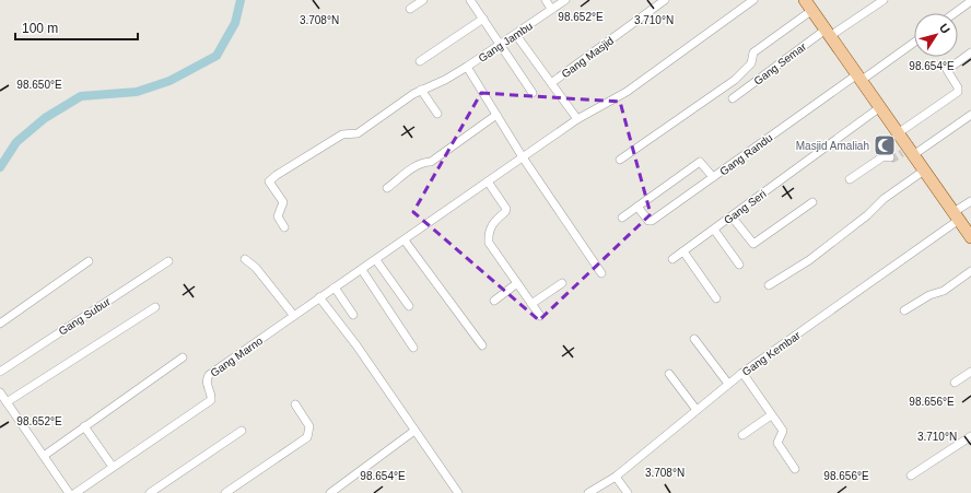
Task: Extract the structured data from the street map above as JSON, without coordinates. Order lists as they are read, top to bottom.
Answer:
{
  "streets": {
    "street": [
      "Gang Jambu",
      "Gang Masjid",
      "Gang Semar",
      "Gang Randu",
      "Gang Seri",
      "Gang Subur",
      "Gang Kembar",
      "Gang Marno"
    ]
  },
  "crossings": [
    ["Gang Jambu", "Gang Marno"]
  ],
  "places": {
    "mosque": ["Masjid Amaliah"]
  },
  "scale_bar": "100 m",
  "north": "top right",
  "coordinates": [
    "98.652°E",
    "3.708°N",
    "3.710°N",
    "98.654°E",
    "98.650°E",
    "98.656°E"
  ]
}
